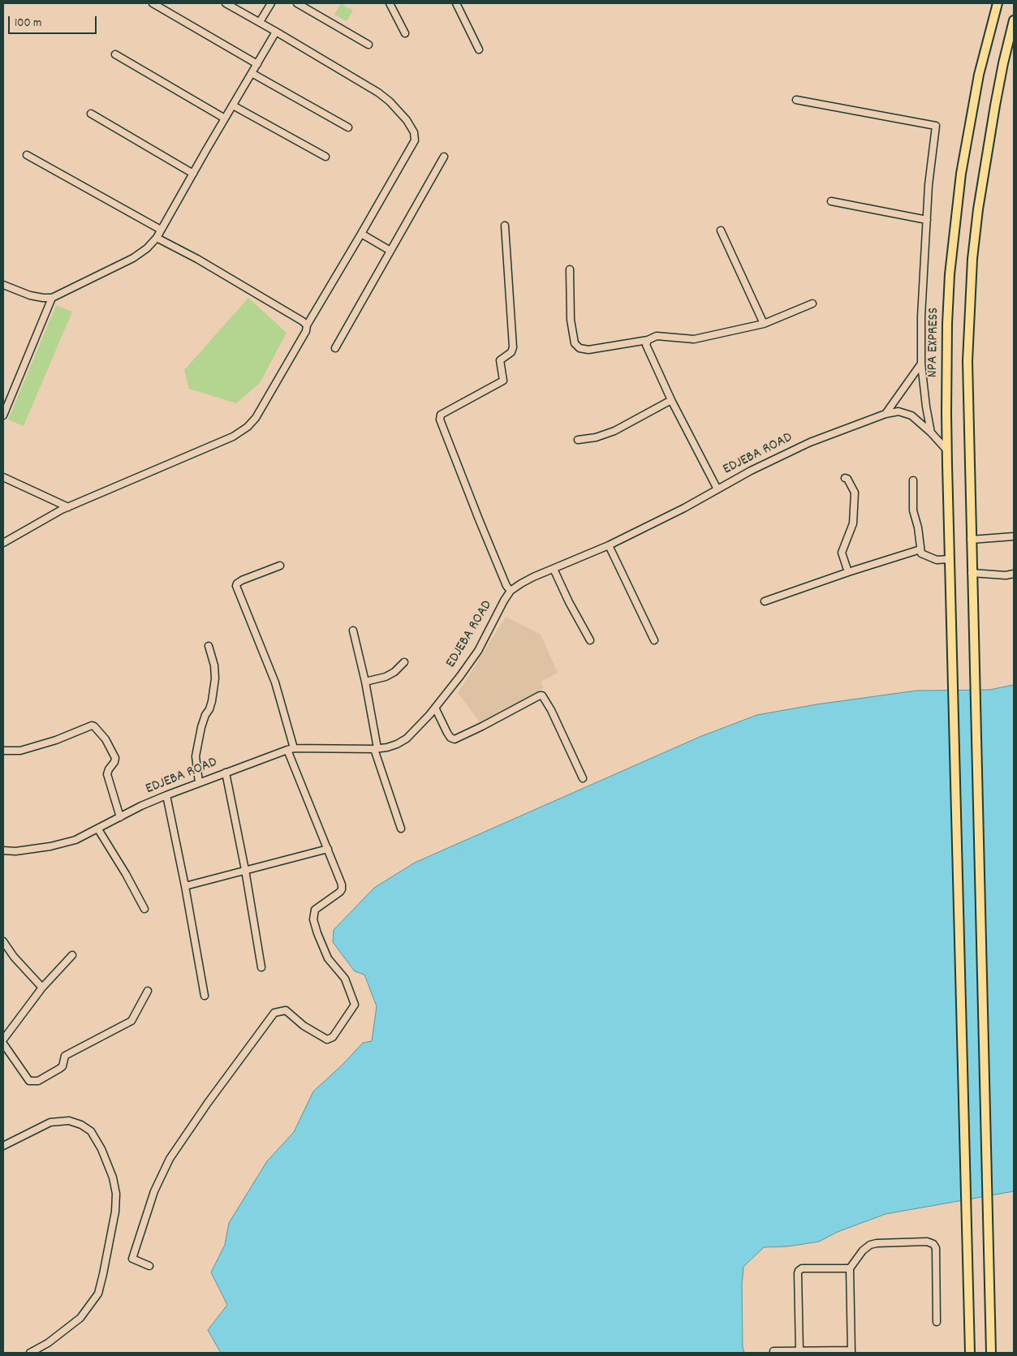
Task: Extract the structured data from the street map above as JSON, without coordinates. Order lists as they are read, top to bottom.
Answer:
{
  "streets": {
    "main road": ["NPA EXPRESS"],
    "street": ["EDJEBA ROAD"]
  },
  "crossings": [
    ["NPA EXPRESS", "EDJEBA ROAD"]
  ],
  "scale_bar": "100 m"
}
